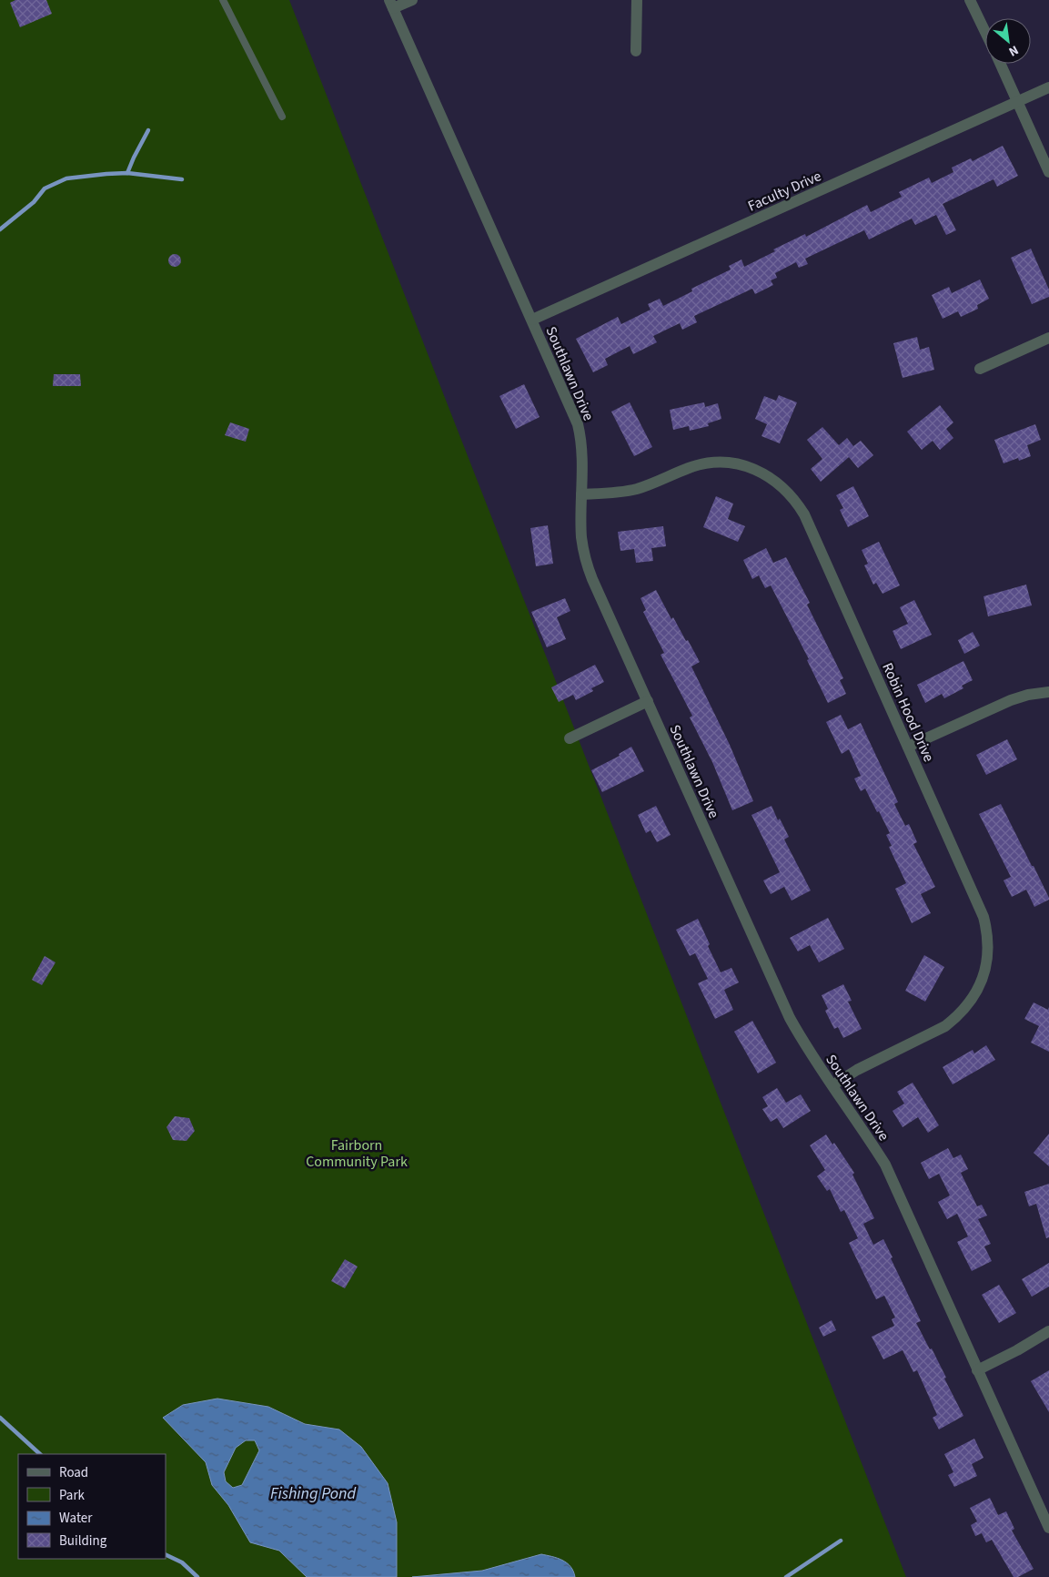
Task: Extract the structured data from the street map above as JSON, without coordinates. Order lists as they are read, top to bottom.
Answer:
{
  "streets": {
    "street": ["Faculty Drive", "Southlawn Drive", "Robin Hood Drive"]
  },
  "crossings": [
    ["Faculty Drive", "Southlawn Drive"],
    ["Southlawn Drive", "Robin Hood Drive"]
  ],
  "water": ["Fishing Pond"],
  "parks": ["Fairborn Community Park"],
  "legend": [
    "Road",
    "Park",
    "Water",
    "Building"
  ],
  "north": "bottom right"
}
